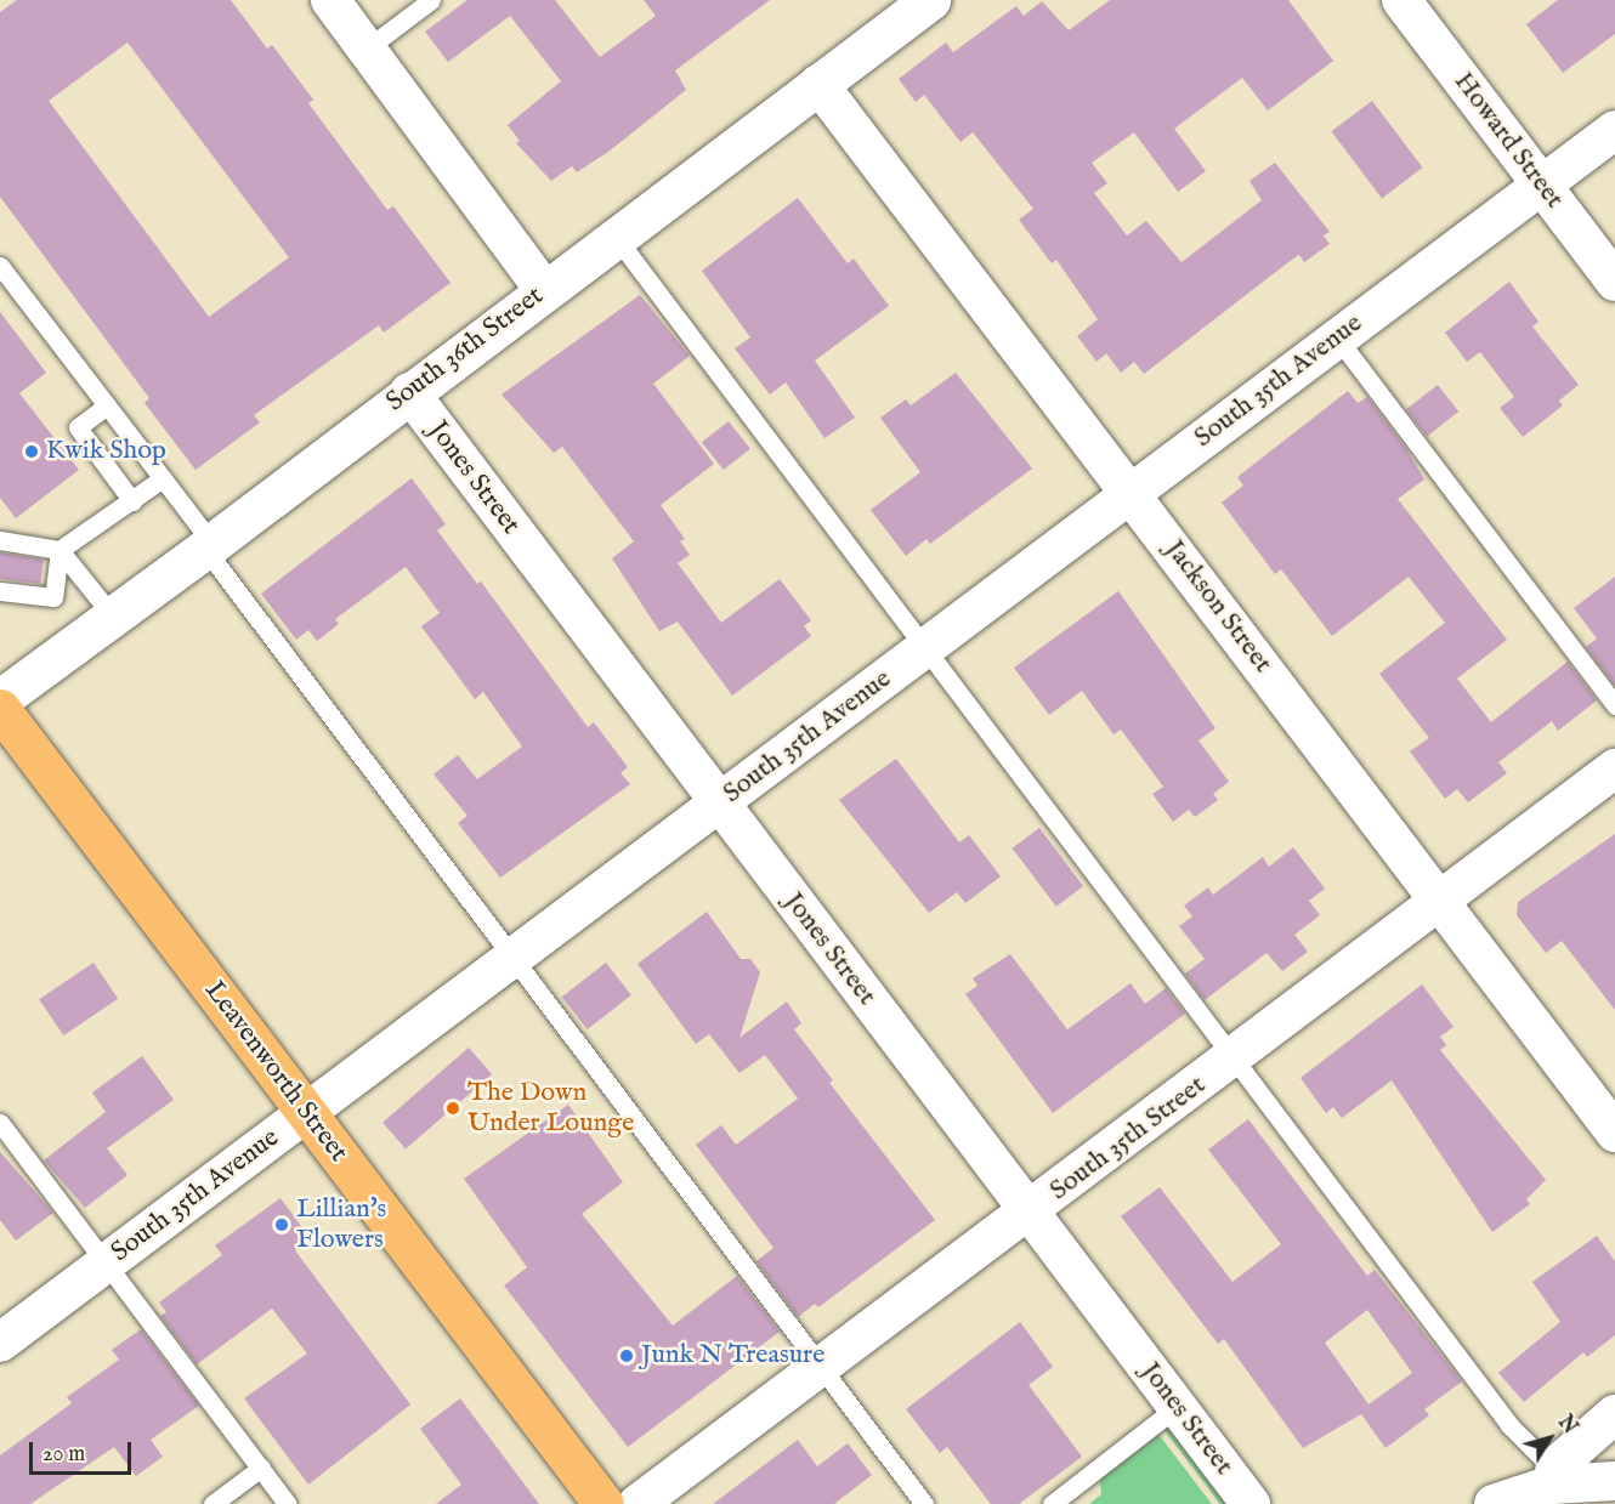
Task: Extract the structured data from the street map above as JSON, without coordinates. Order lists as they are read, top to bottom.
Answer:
{
  "streets": {
    "main road": ["Leavenworth Street"],
    "street": [
      "Howard Street",
      "South 36th Street",
      "South 35th Avenue",
      "Jones Street",
      "Jackson Street",
      "South 35th Street"
    ]
  },
  "crossings": [
    ["Howard Street", "South 35th Avenue"],
    ["South 36th Street", "Jones Street"],
    ["South 36th Street", "Jackson Street"],
    ["South 35th Avenue", "Jones Street"],
    ["South 35th Avenue", "Jackson Street"],
    ["South 35th Avenue", "Leavenworth Street"],
    ["Jones Street", "South 35th Street"],
    ["Jackson Street", "South 35th Street"]
  ],
  "places": [
    "Kwik Shop",
    "The Down Under Lounge",
    "Lillian's Flowers",
    "Junk N Treasure"
  ],
  "scale_bar": "20 m",
  "north": "top right"
}
